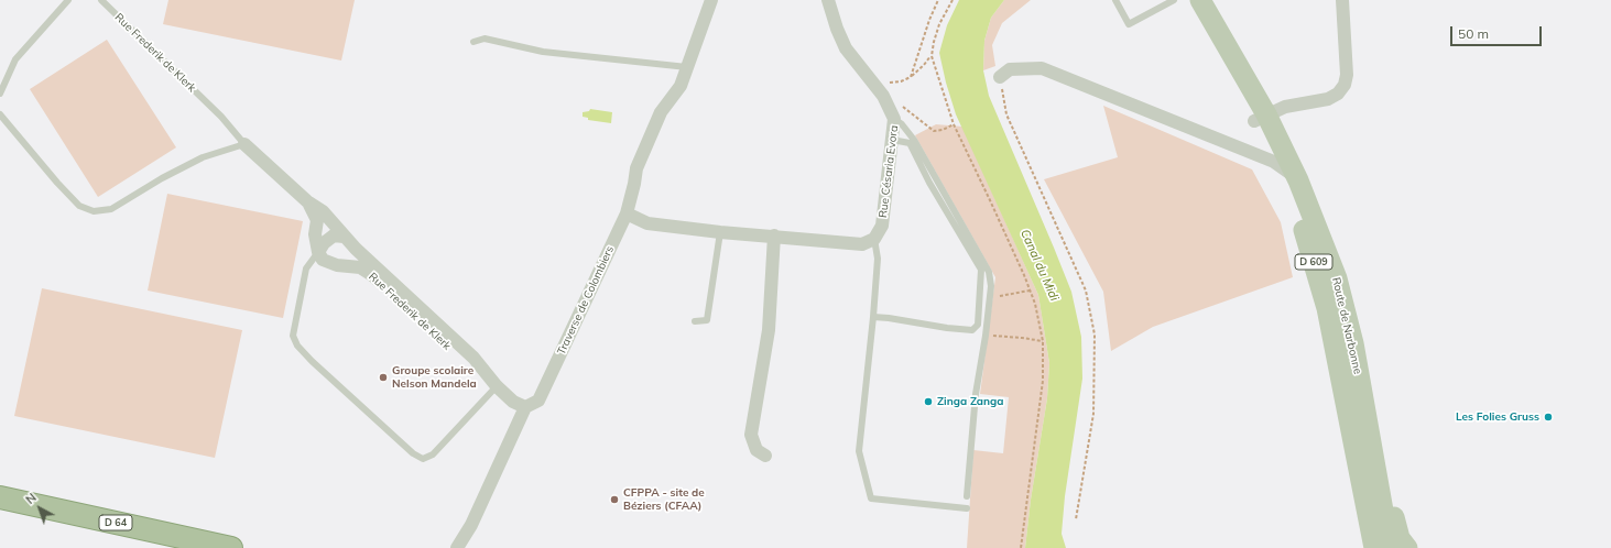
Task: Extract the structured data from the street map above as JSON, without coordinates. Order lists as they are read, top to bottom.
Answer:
{
  "streets": {
    "highway": ["D 64"],
    "main road": ["D 609", "Route de Narbonne"],
    "street": ["Rue Frederik de Klerk", "Rue Césaria Evora", "Traverse de Colombiers"]
  },
  "crossings": [
    ["Rue Frederik de Klerk", "Traverse de Colombiers"]
  ],
  "water": ["Canal du Midi"],
  "places": [
    "Groupe scolaire Nelson Mandela",
    "Zinga Zanga",
    "Les Folies Gruss",
    "CFPPA - site de Béziers (CFAA)"
  ],
  "scale_bar": "50 m",
  "north": "top left"
}
